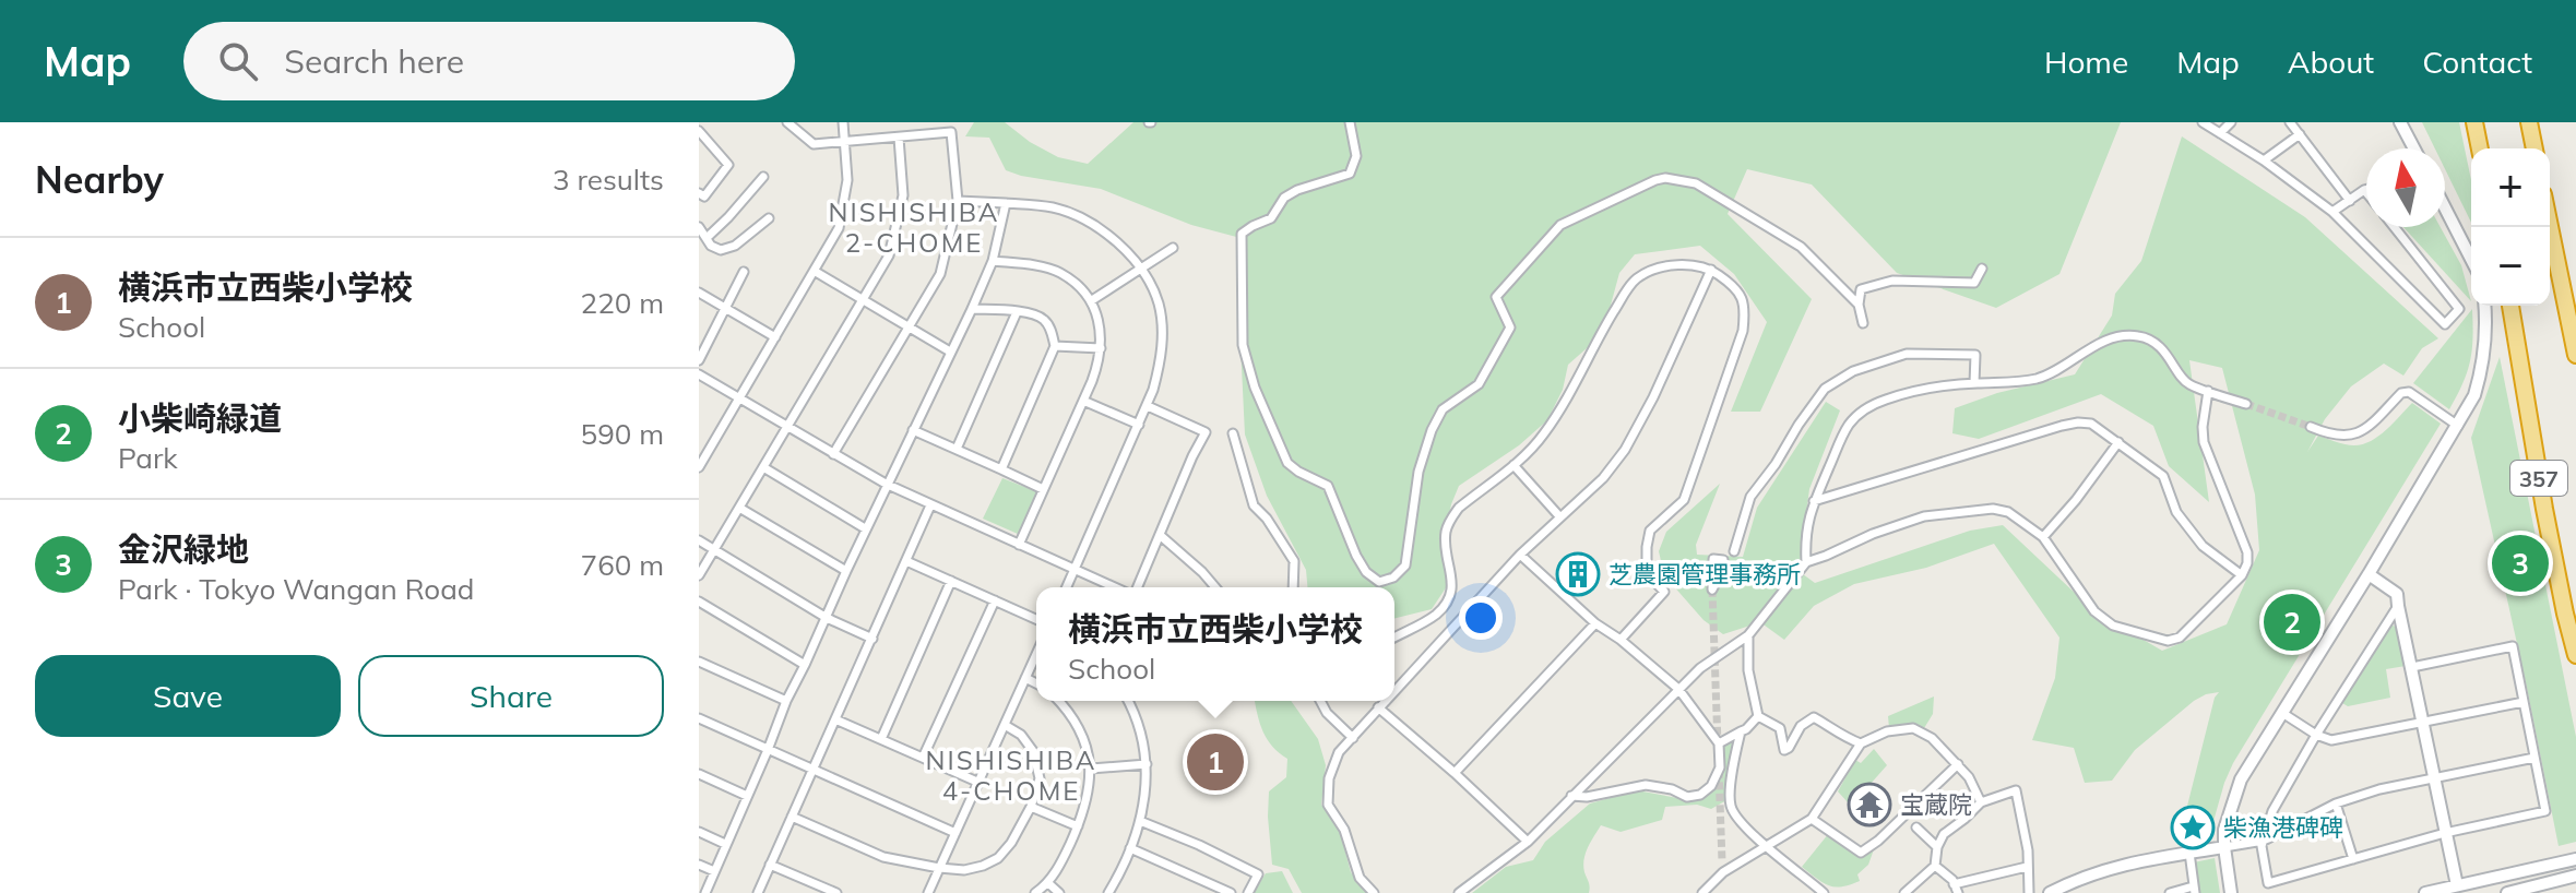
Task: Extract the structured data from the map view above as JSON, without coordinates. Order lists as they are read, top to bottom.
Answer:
{
  "streets": {
    "highway": ["357"]
  },
  "districts": ["NISHISHIBA 2-CHOME", "NISHISHIBA 4-CHOME"],
  "places": {
    "building": ["芝農園管理事務所"],
    "temple": ["宝蔵院"],
    "place": ["柴漁港碑碑"]
  },
  "north": "top",
  "page": {
    "header": "Map",
    "search": "Search here",
    "nav": [
      "Home",
      "Map",
      "About",
      "Contact"
    ],
    "heading": ["Nearby", "3 results"],
    "map_buttons": ["+", "−"],
    "list": [
      {
        "mark": "1",
        "name": "横浜市立西柴小学校",
        "note": "School",
        "value": "220 m"
      },
      {
        "mark": "2",
        "name": "小柴崎緑道",
        "note": "Park",
        "value": "590 m"
      },
      {
        "mark": "3",
        "name": "金沢緑地",
        "note": "Park · Tokyo Wangan Road",
        "value": "760 m"
      }
    ],
    "pins": ["3", "2", "1"],
    "popup": ["横浜市立西柴小学校", "School"],
    "buttons": ["Save", "Share"]
  }
}
